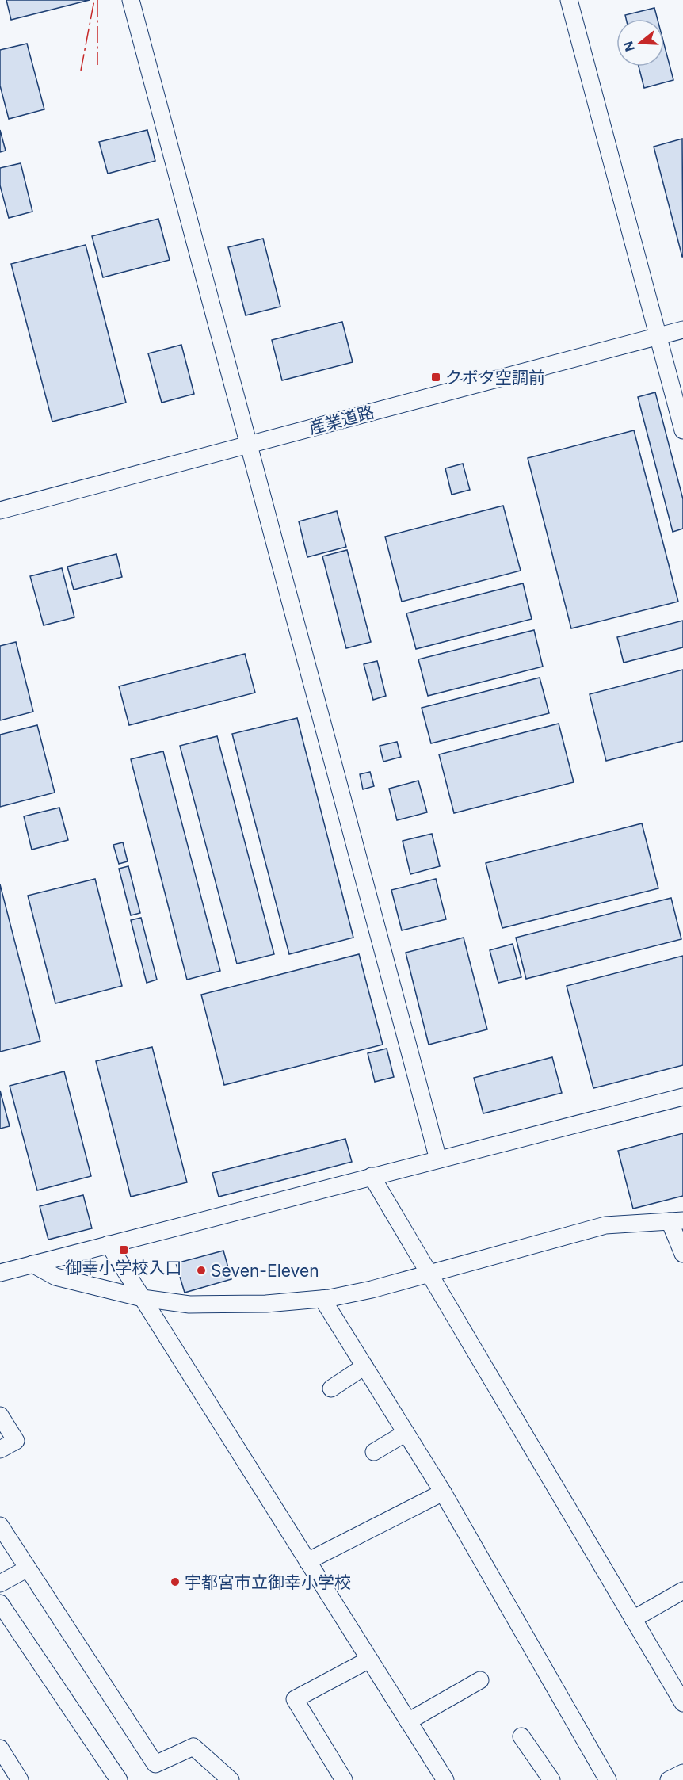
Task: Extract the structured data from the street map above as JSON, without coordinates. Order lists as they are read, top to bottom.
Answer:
{
  "streets": {
    "street": ["産業道路"]
  },
  "places": {
    "transit": ["クボタ空調前", "御幸小学校入口"],
    "other": ["Seven-Eleven", "宇都宮市立御幸小学校"]
  },
  "north": "left"
}
